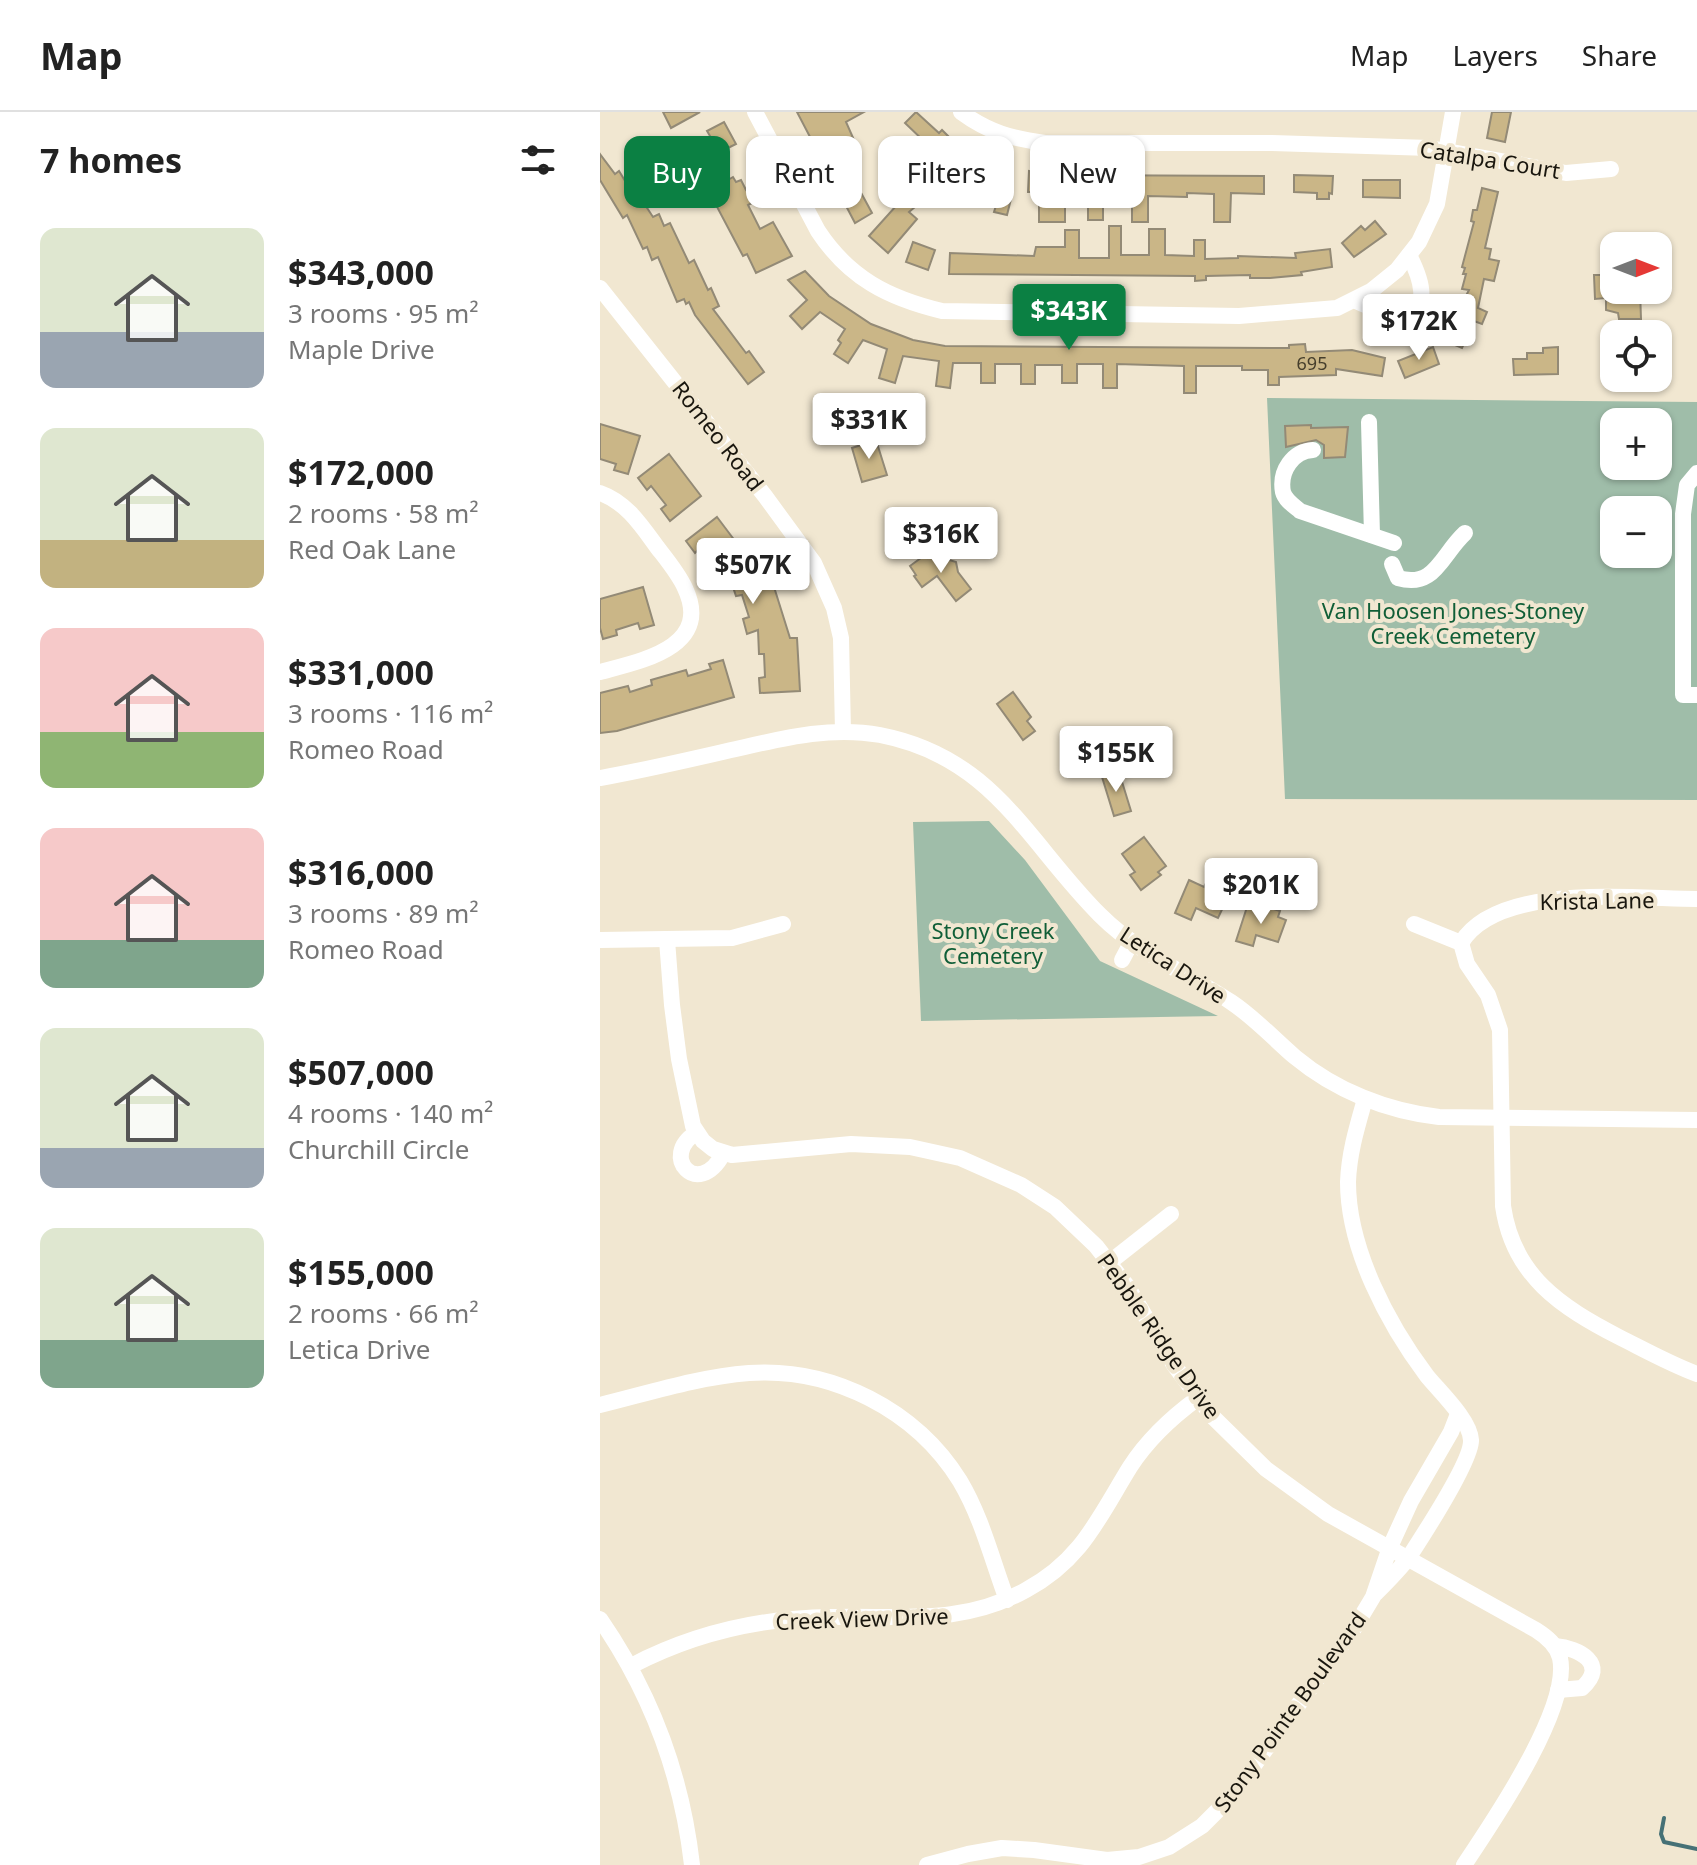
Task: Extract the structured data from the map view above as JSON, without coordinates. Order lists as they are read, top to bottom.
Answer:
{
  "streets": {
    "street": [
      "Catalpa Court",
      "Romeo Road",
      "Krista Lane",
      "Letica Drive",
      "Pebble Ridge Drive",
      "Creek View Drive",
      "Stony Pointe Boulevard"
    ]
  },
  "crossings": [
    ["Romeo Road", "Letica Drive"],
    ["Letica Drive", "Stony Pointe Boulevard"],
    ["Pebble Ridge Drive", "Creek View Drive"],
    ["Pebble Ridge Drive", "Stony Pointe Boulevard"]
  ],
  "parks": ["Van Hoosen Jones-Stoney Creek Cemetery", "Stony Creek Cemetery"],
  "house_numbers": ["695"],
  "north": "right",
  "page": {
    "header": "Map",
    "nav": ["Map", "Layers", "Share"],
    "heading": "7 homes",
    "chip": [
      "Buy",
      "Rent",
      "Filters",
      "New"
    ],
    "list": [
      {
        "name": "$343,000",
        "note": "3 rooms · 95 m² · Maple Drive"
      },
      {
        "name": "$172,000",
        "note": "2 rooms · 58 m² · Red Oak Lane"
      },
      {
        "name": "$331,000",
        "note": "3 rooms · 116 m² · Romeo Road"
      },
      {
        "name": "$316,000",
        "note": "3 rooms · 89 m² · Romeo Road"
      },
      {
        "name": "$507,000",
        "note": "4 rooms · 140 m² · Churchill Circle"
      },
      {
        "name": "$155,000",
        "note": "2 rooms · 66 m² · Letica Drive"
      }
    ],
    "map_buttons": ["+", "−"],
    "price": [
      "$343K",
      "$172K",
      "$331K",
      "$316K",
      "$507K",
      "$155K",
      "$201K"
    ]
  }
}
